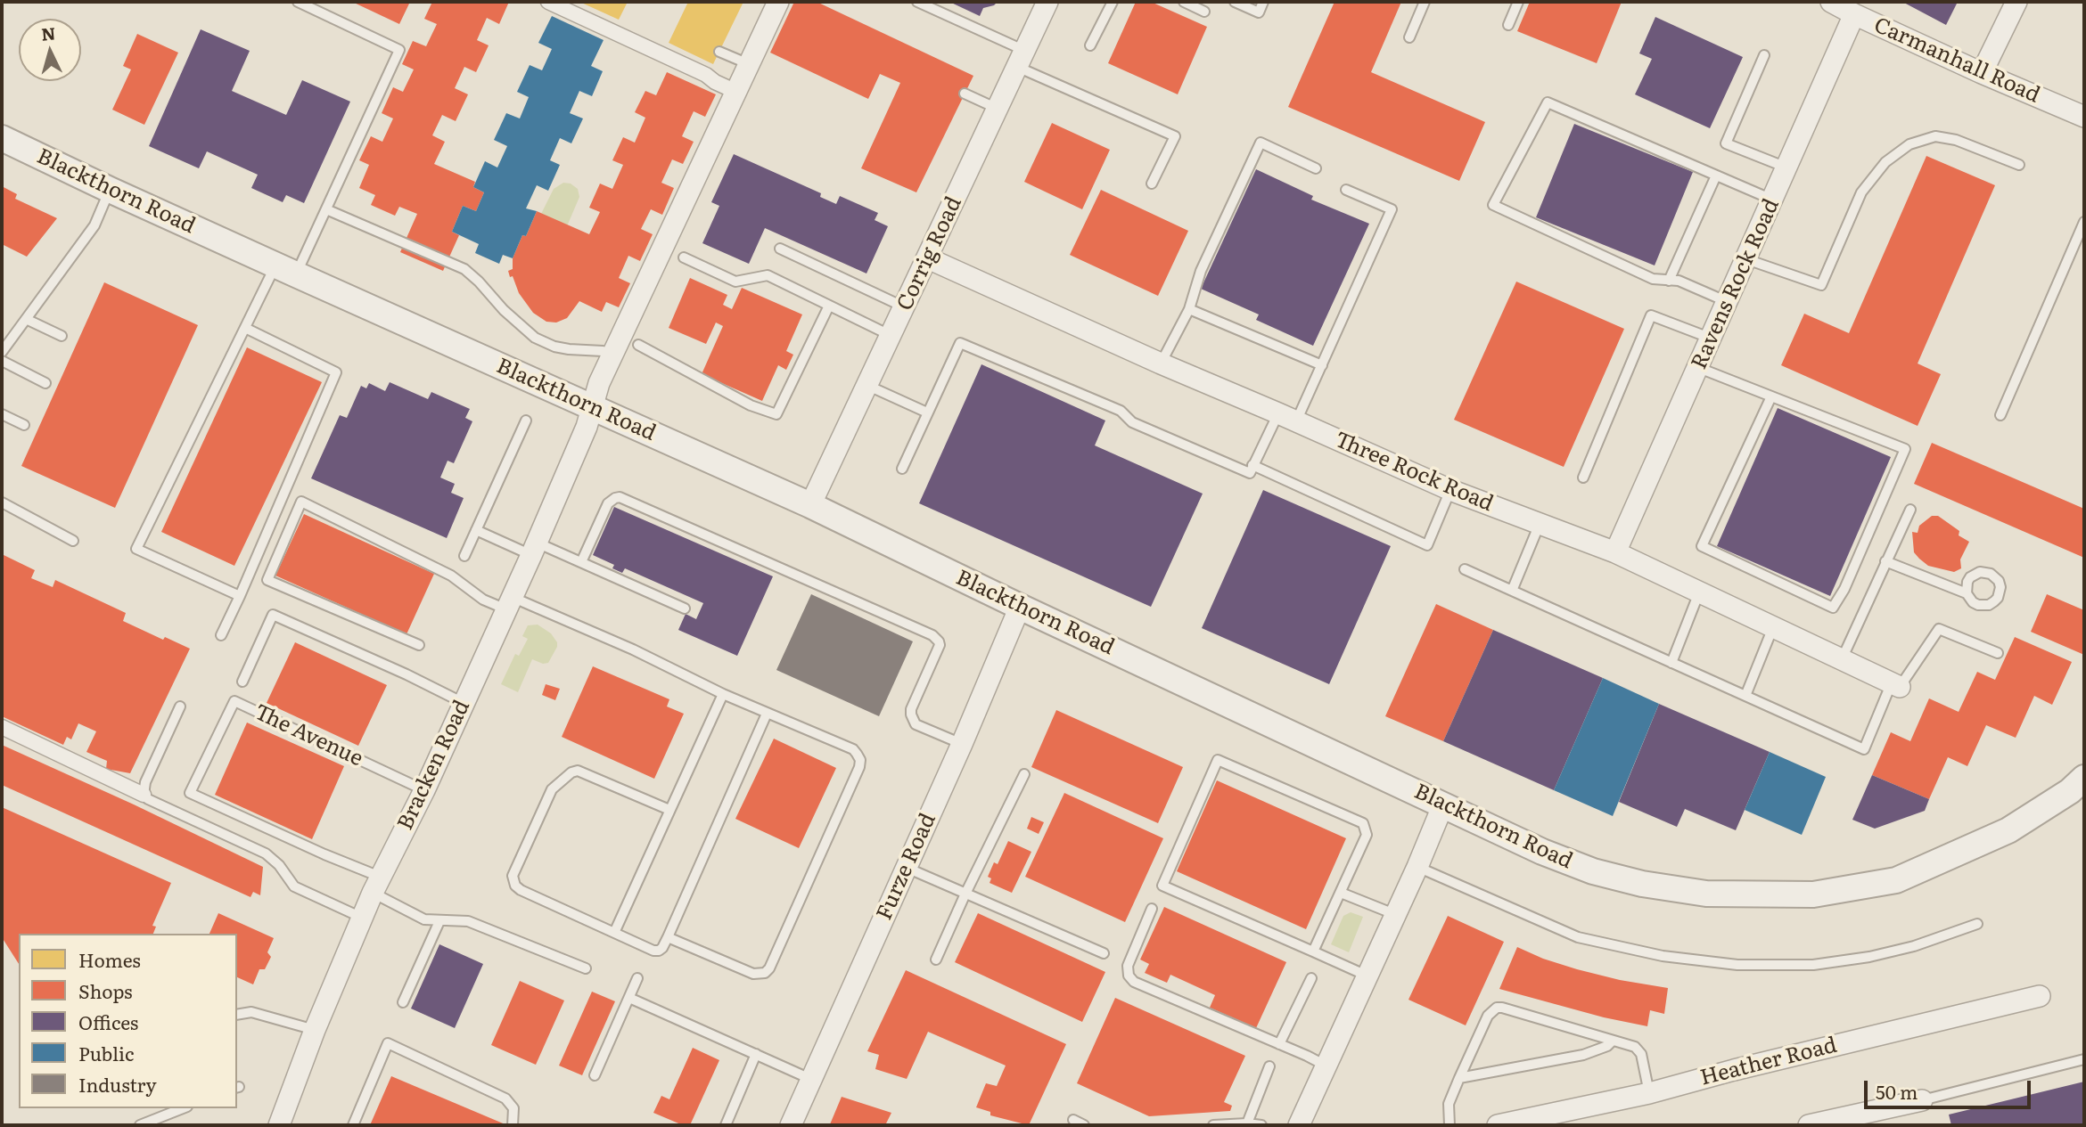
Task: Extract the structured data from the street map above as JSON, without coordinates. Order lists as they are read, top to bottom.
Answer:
{
  "streets": {
    "street": [
      "Carmanhall Road",
      "Blackthorn Road",
      "Corrig Road",
      "Ravens Rock Road",
      "Three Rock Road",
      "Bracken Road",
      "Furze Road",
      "Heather Road"
    ],
    "lane": ["The Avenue"]
  },
  "crossings": [
    ["Carmanhall Road", "Ravens Rock Road"],
    ["Blackthorn Road", "Corrig Road"],
    ["Blackthorn Road", "Bracken Road"],
    ["Blackthorn Road", "Furze Road"],
    ["Corrig Road", "Three Rock Road"],
    ["Ravens Rock Road", "Three Rock Road"],
    ["The Avenue", "Bracken Road"]
  ],
  "legend": [
    "Homes",
    "Shops",
    "Offices",
    "Public",
    "Industry"
  ],
  "scale_bar": "50 m",
  "north": "top"
}
